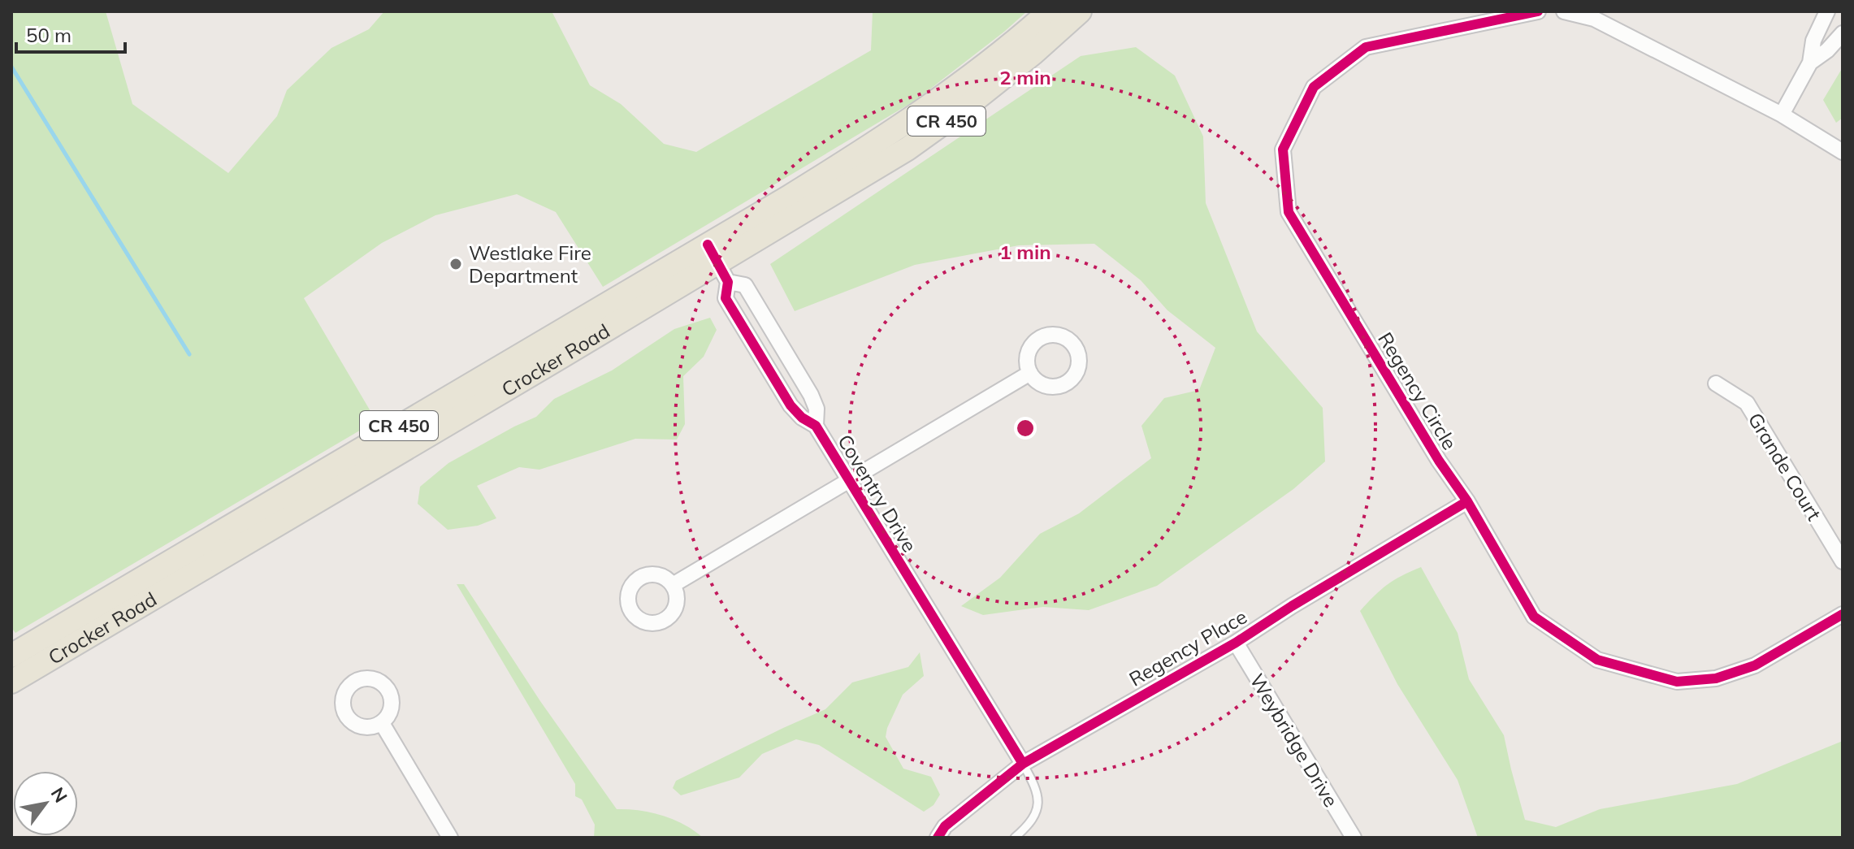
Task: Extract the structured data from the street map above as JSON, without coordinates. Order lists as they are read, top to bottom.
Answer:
{
  "streets": {
    "main road": ["CR 450", "Crocker Road"],
    "street": [
      "Regency Circle",
      "Grande Court",
      "Coventry Drive",
      "Regency Place",
      "Weybridge Drive"
    ]
  },
  "crossings": [
    ["Crocker Road", "Coventry Drive"],
    ["Regency Circle", "Regency Place"],
    ["Coventry Drive", "Regency Place"],
    ["Regency Place", "Weybridge Drive"]
  ],
  "places": ["Westlake Fire Department"],
  "scale_bar": "50 m",
  "north": "top right",
  "rings": ["2 min", "1 min"]
}
